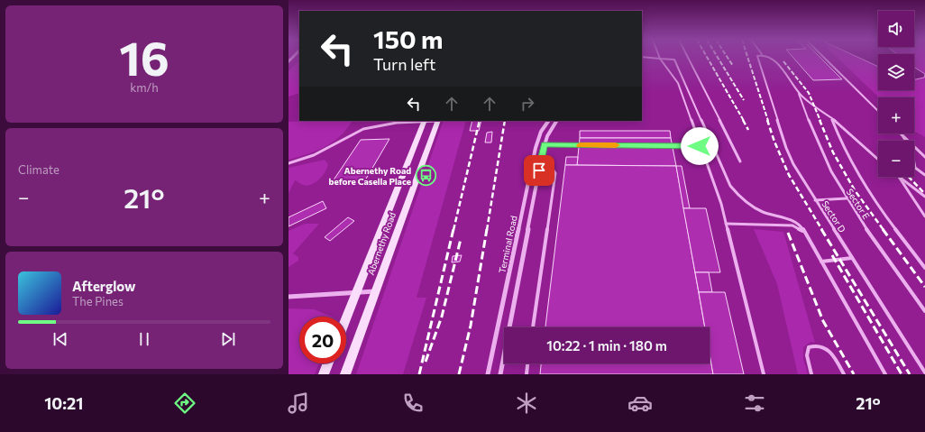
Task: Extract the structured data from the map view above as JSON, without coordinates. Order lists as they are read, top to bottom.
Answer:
{
  "streets": {
    "main road": ["Abernethy Road"],
    "street": ["Terminal Road"],
    "lane": ["Sector E", "Sector D"]
  },
  "places": {
    "bus stop": ["Abernethy Road before Casella Place"]
  },
  "page": {
    "tile": [
      ["16", "km/h"],
      "Climate"
    ],
    "map_buttons": ["+", "−"],
    "turn": ["150 m", "Turn left"],
    "heat": ["−", "21°", "+"],
    "song": ["Afterglow", "The Pines"],
    "limit": "20",
    "trip": "10:22 · 1 min · 180 m",
    "tabs": ["10:21", "21°"]
  }
}
